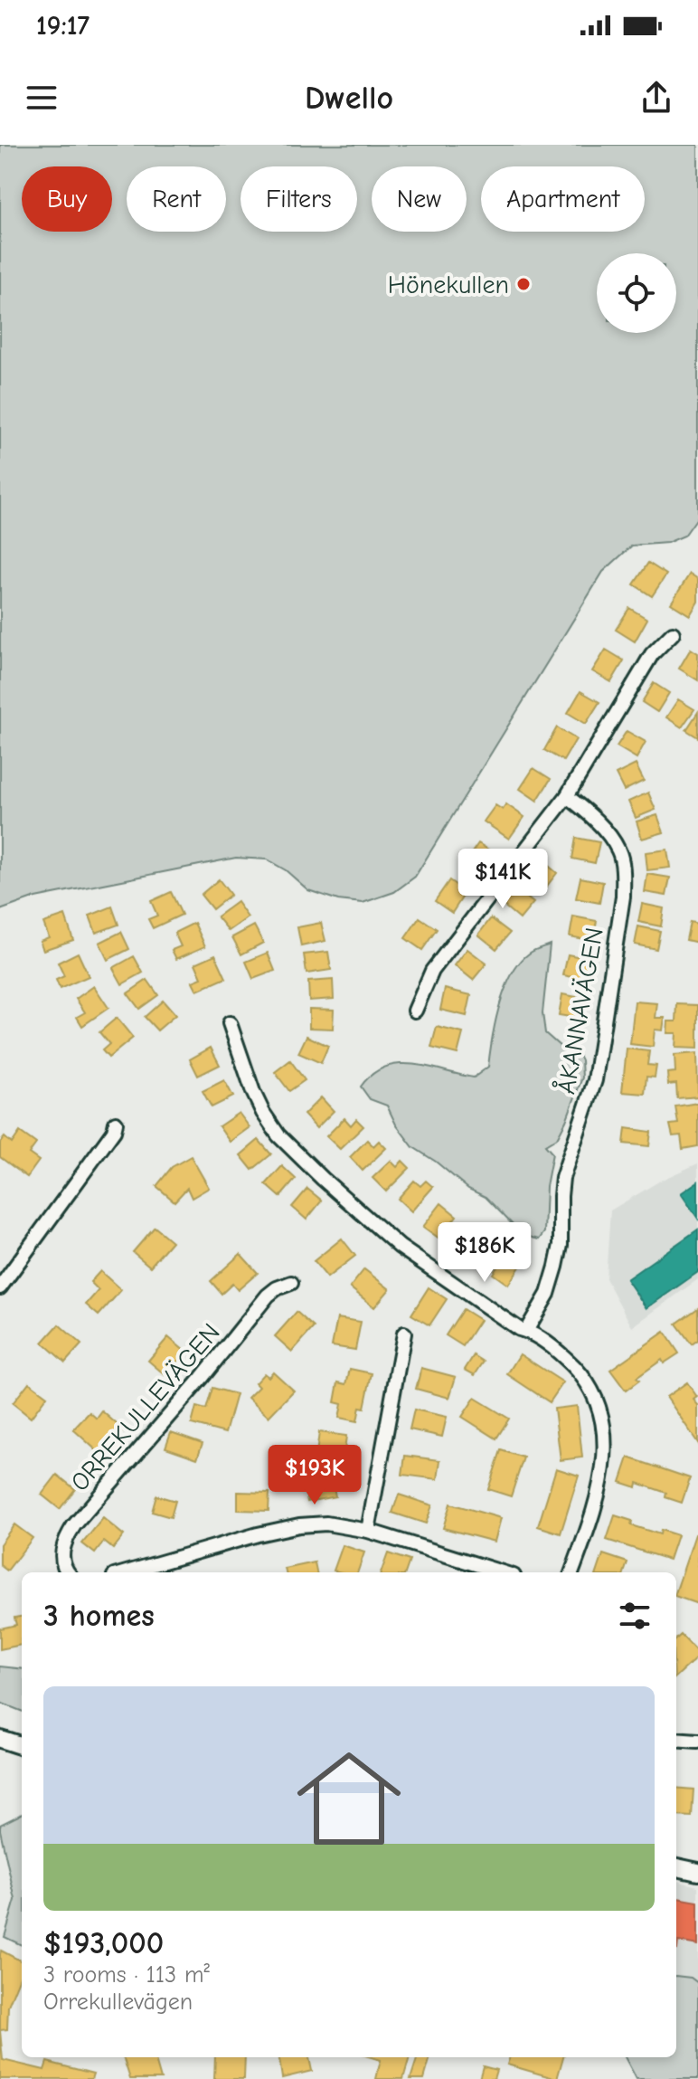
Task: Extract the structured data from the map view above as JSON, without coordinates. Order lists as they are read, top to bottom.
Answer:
{
  "streets": {
    "street": ["ÅKANNAVÄGEN", "ORREKULLEVÄGEN"]
  },
  "places": ["Hönekullen"],
  "page": {
    "status": "19:17",
    "header": "Dwello",
    "chip": [
      "Buy",
      "Rent",
      "Filters",
      "New",
      "Apartment"
    ],
    "price": ["$141K", "$186K", "$193K"],
    "heading": "3 homes",
    "list": [
      {
        "name": "$193,000",
        "note": "3 rooms · 113 m² · Orrekullevägen"
      }
    ]
  }
}
